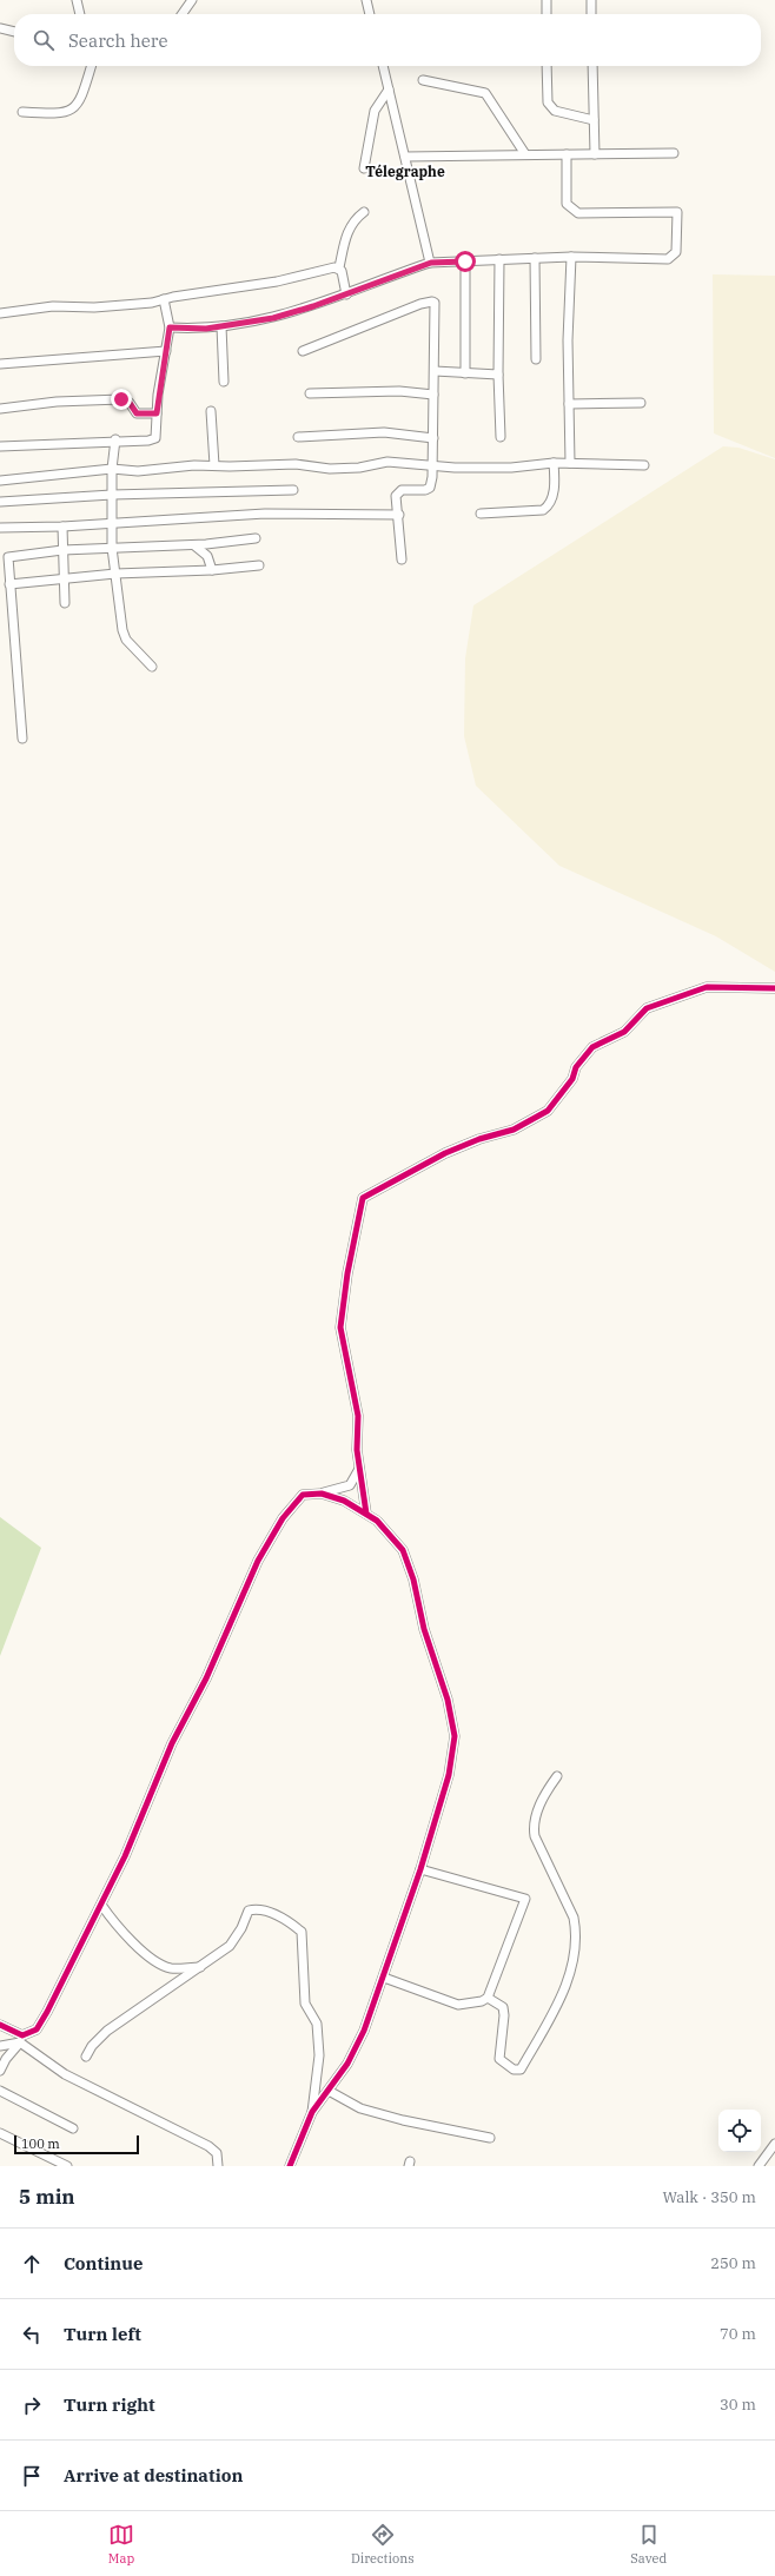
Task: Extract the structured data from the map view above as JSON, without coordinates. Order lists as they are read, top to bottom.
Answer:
{
  "districts": ["Télegraphe"],
  "scale_bar": "100 m",
  "page": {
    "search": "Search here",
    "scale": "100 m",
    "heading": ["5 min", "Walk · 350 m"],
    "list": [
      ["Continue", "250 m"],
      ["Turn left", "70 m"],
      ["Turn right", "30 m"],
      "Arrive at destination"
    ],
    "nav": ["Map", "Directions", "Saved"]
  }
}
